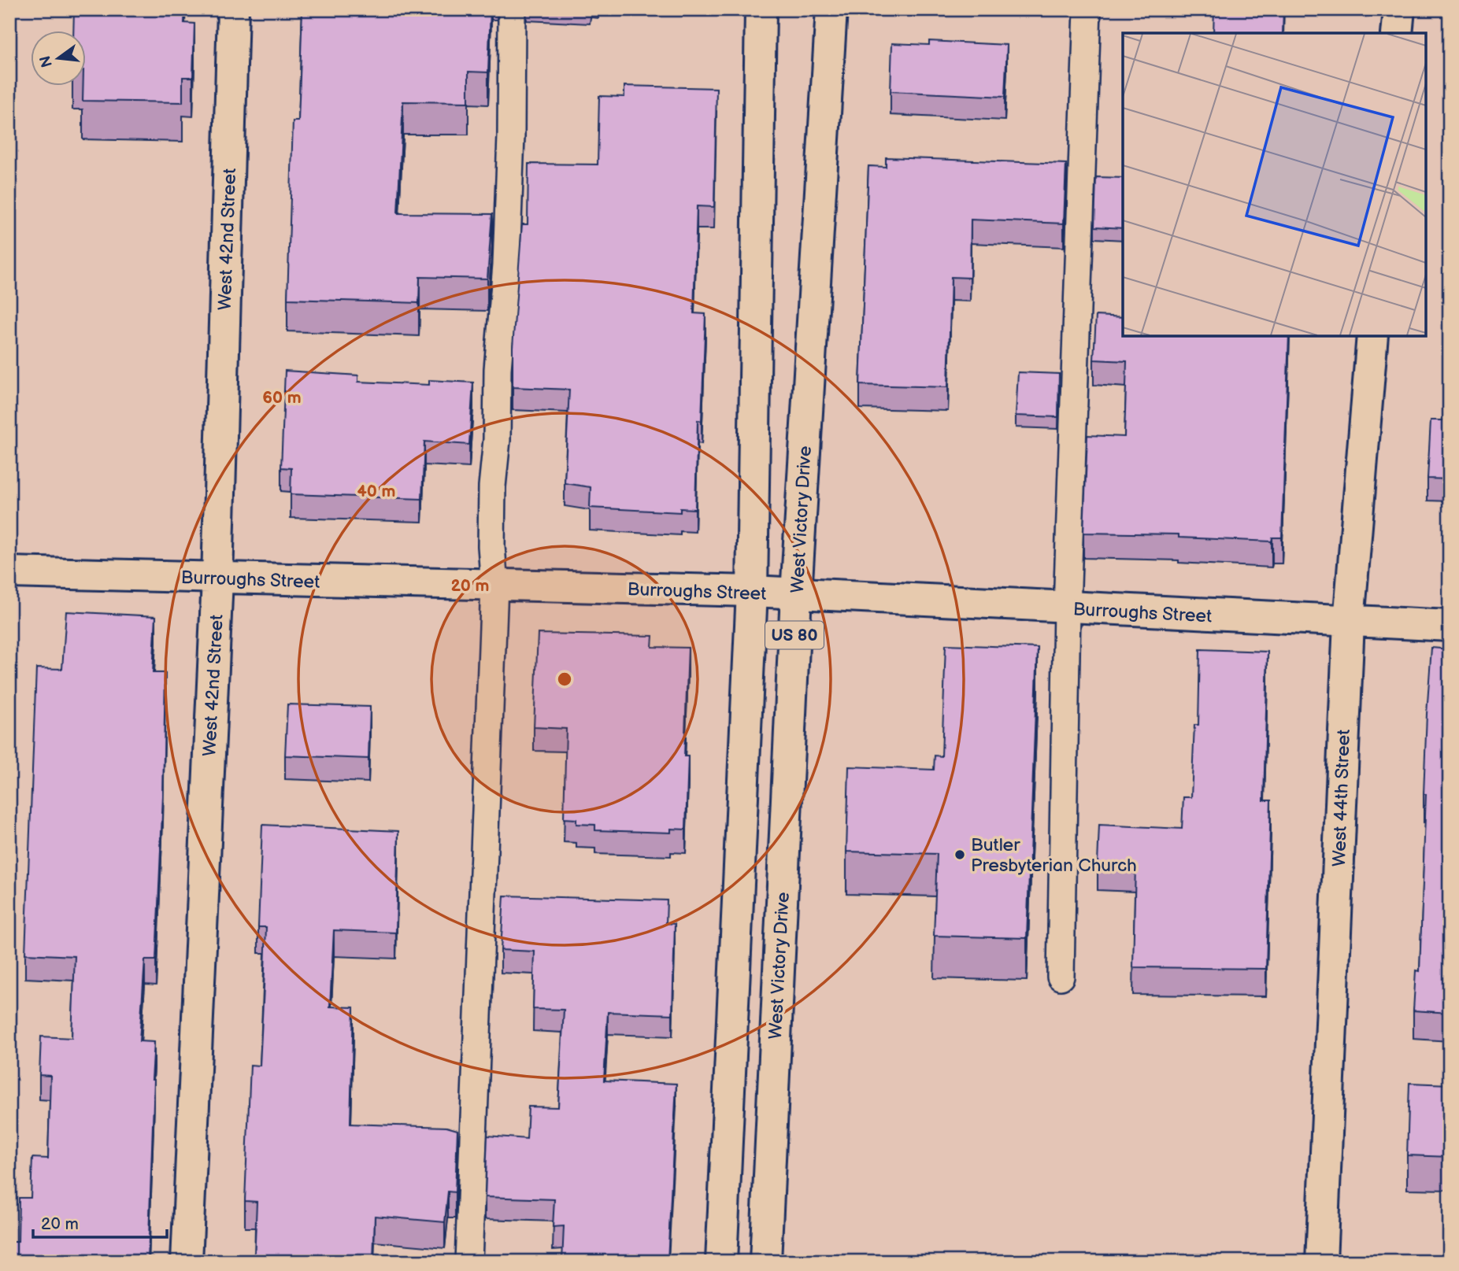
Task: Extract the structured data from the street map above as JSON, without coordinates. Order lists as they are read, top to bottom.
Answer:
{
  "streets": {
    "street": [
      "West 42nd Street",
      "West Victory Drive",
      "Burroughs Street",
      "US 80",
      "West 44th Street"
    ]
  },
  "crossings": [
    ["West 42nd Street", "Burroughs Street"],
    ["West Victory Drive", "Burroughs Street"],
    ["Burroughs Street", "US 80"],
    ["Burroughs Street", "West 44th Street"]
  ],
  "places": ["Butler Presbyterian Church"],
  "scale_bar": "20 m",
  "north": "left",
  "rings": ["60 m", "40 m", "20 m"]
}
